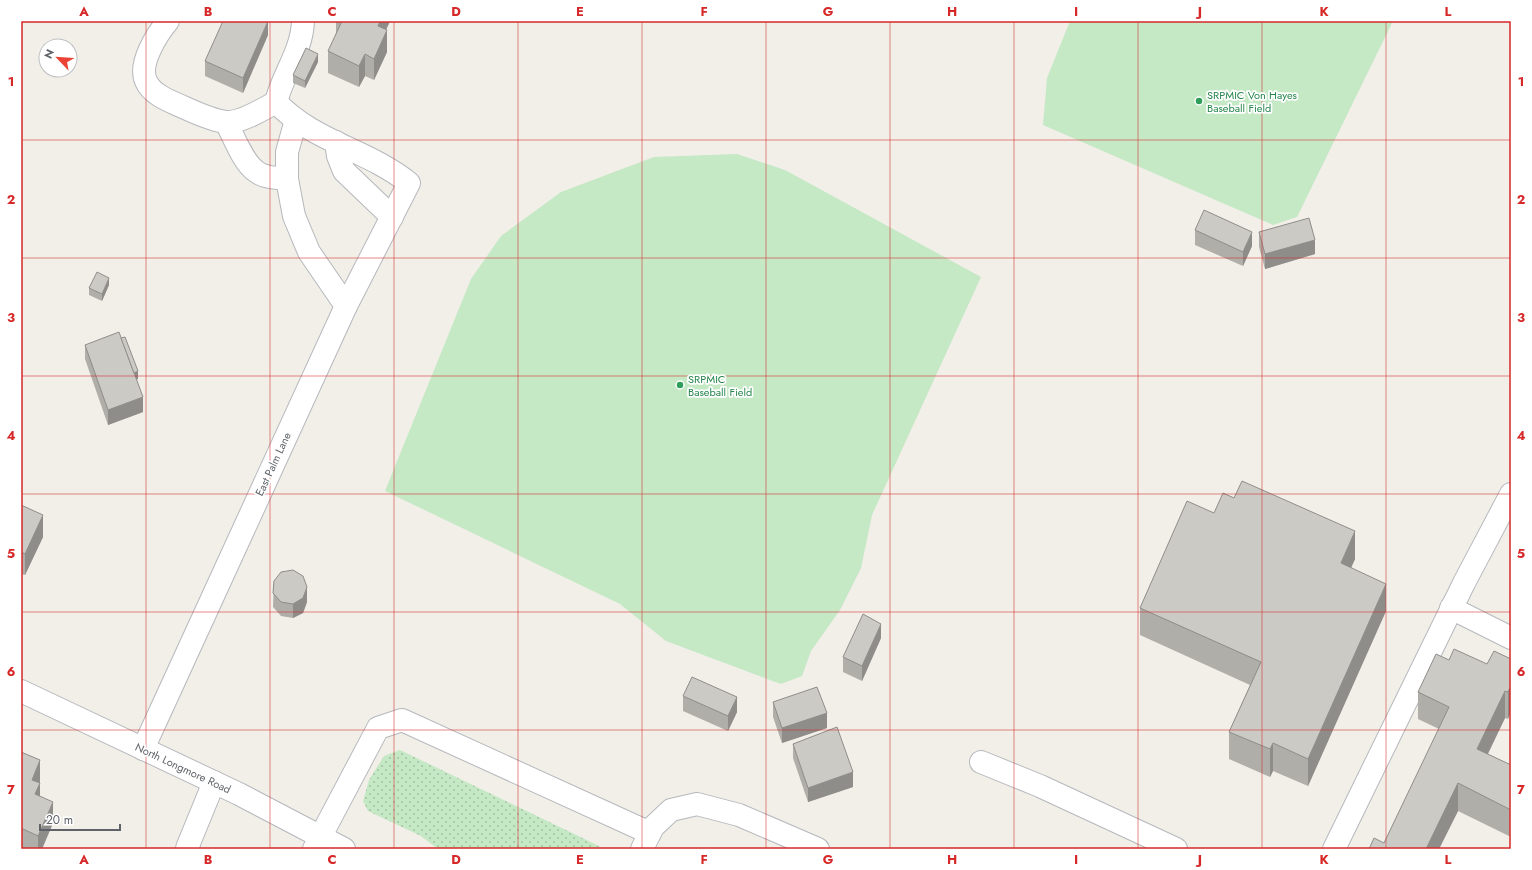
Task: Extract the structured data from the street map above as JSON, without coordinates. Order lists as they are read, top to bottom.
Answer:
{
  "streets": {
    "street": ["East Palm Lane", "North Longmore Road"]
  },
  "crossings": [
    ["East Palm Lane", "North Longmore Road"]
  ],
  "places": ["SRPMIC Von Hayes Baseball Field", "SRPMIC Baseball Field"],
  "scale_bar": "20 m",
  "north": "top left",
  "grid": {
    "columns": [
      "A",
      "B",
      "C",
      "D",
      "E",
      "F",
      "G",
      "H",
      "I",
      "J",
      "K",
      "L"
    ],
    "rows": [
      "1",
      "2",
      "3",
      "4",
      "5",
      "6",
      "7"
    ]
  }
}
